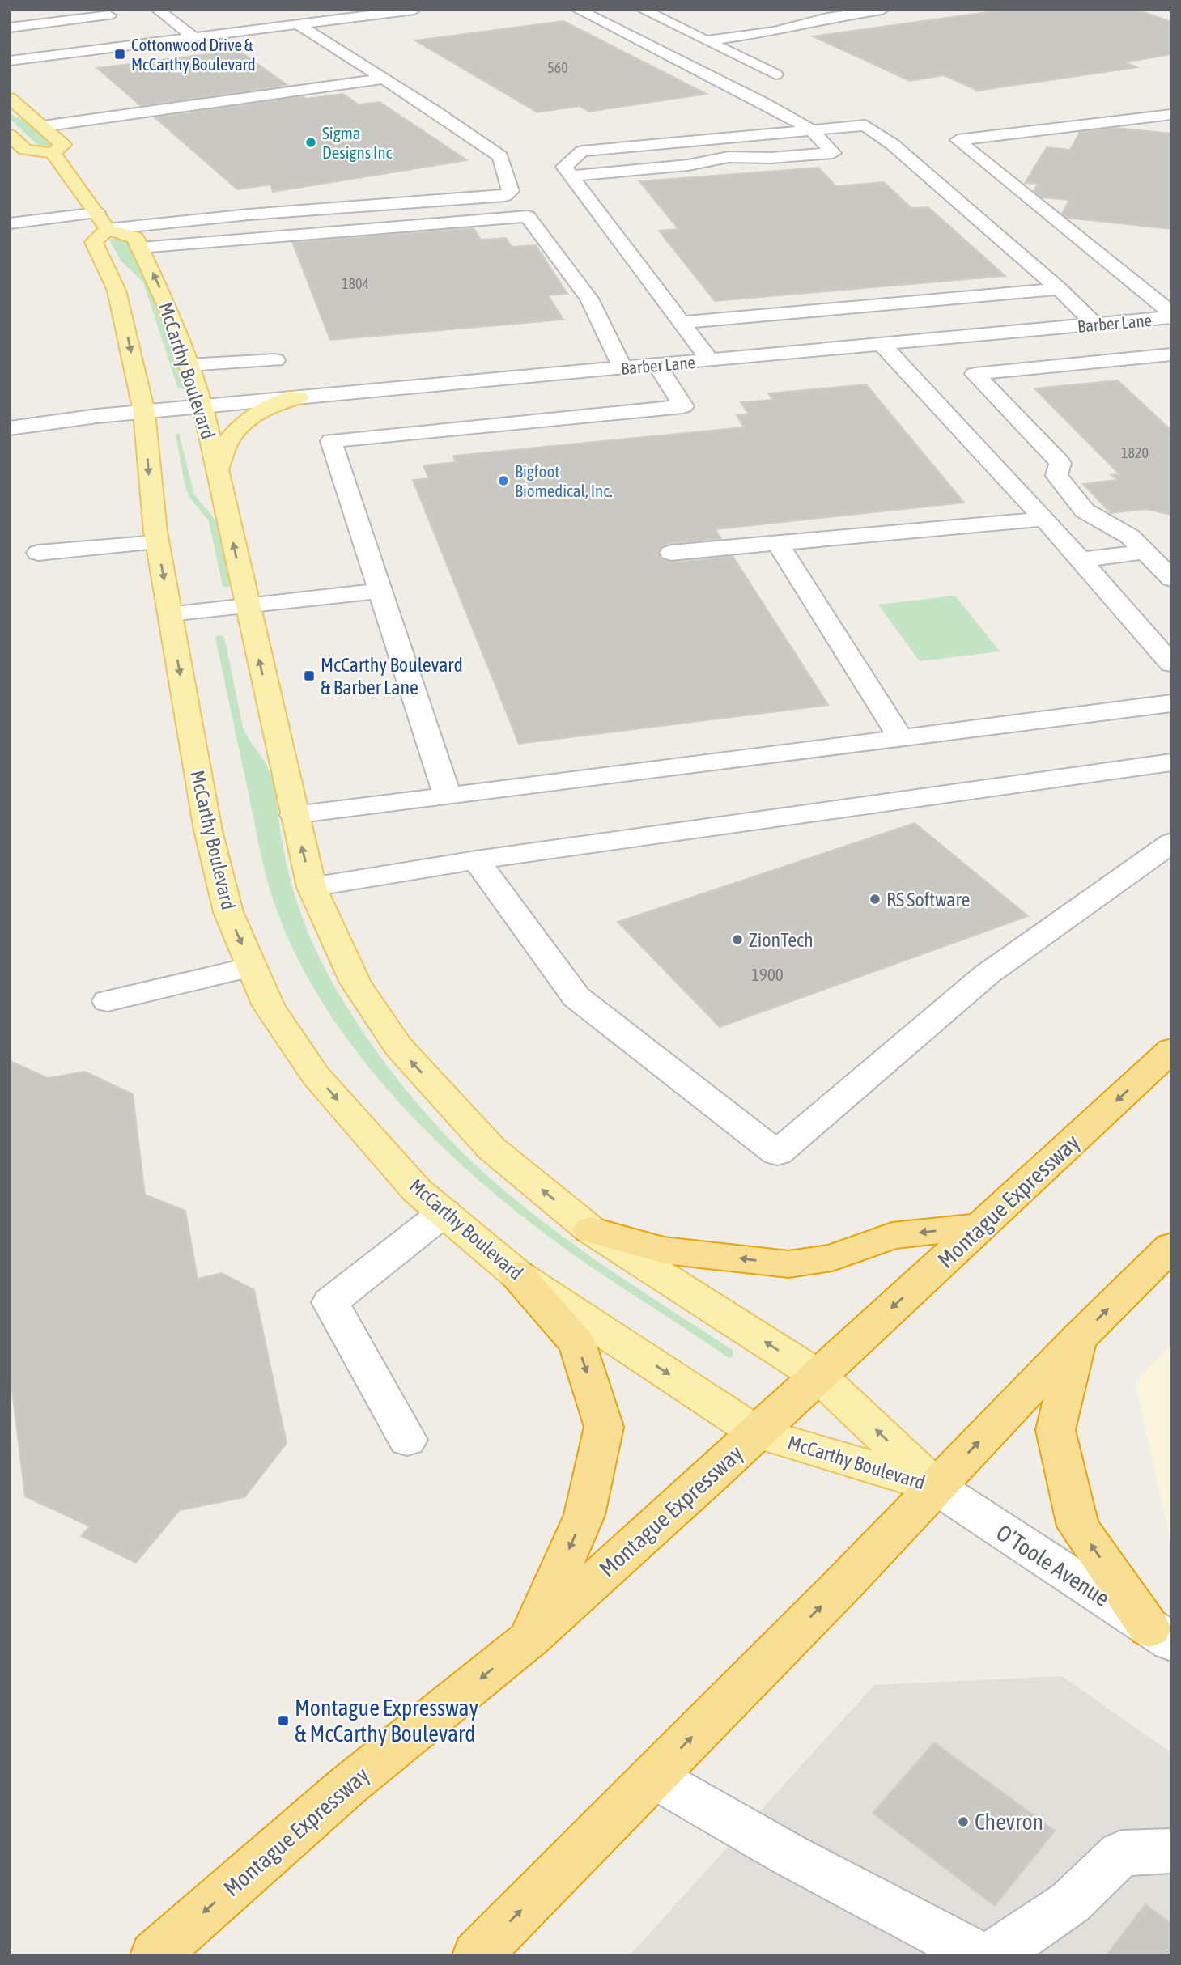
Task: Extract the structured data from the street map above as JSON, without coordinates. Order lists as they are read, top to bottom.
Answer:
{
  "streets": {
    "highway": ["Montague Expressway"],
    "main road": ["McCarthy Boulevard"],
    "street": ["Barber Lane", "O’Toole Avenue"]
  },
  "crossings": [
    ["Barber Lane", "McCarthy Boulevard"],
    ["McCarthy Boulevard", "Montague Expressway"],
    ["McCarthy Boulevard", "O’Toole Avenue"]
  ],
  "places": {
    "transit": ["Cottonwood Drive & McCarthy Boulevard", "McCarthy Boulevard & Barber Lane", "Montague Expressway & McCarthy Boulevard"],
    "other": [
      "Sigma Designs Inc",
      "Bigfoot Biomedical, Inc.",
      "RS Software",
      "ZionTech",
      "Chevron"
    ]
  },
  "house_numbers": [
    "560",
    "1804",
    "1820",
    "1900"
  ]
}
